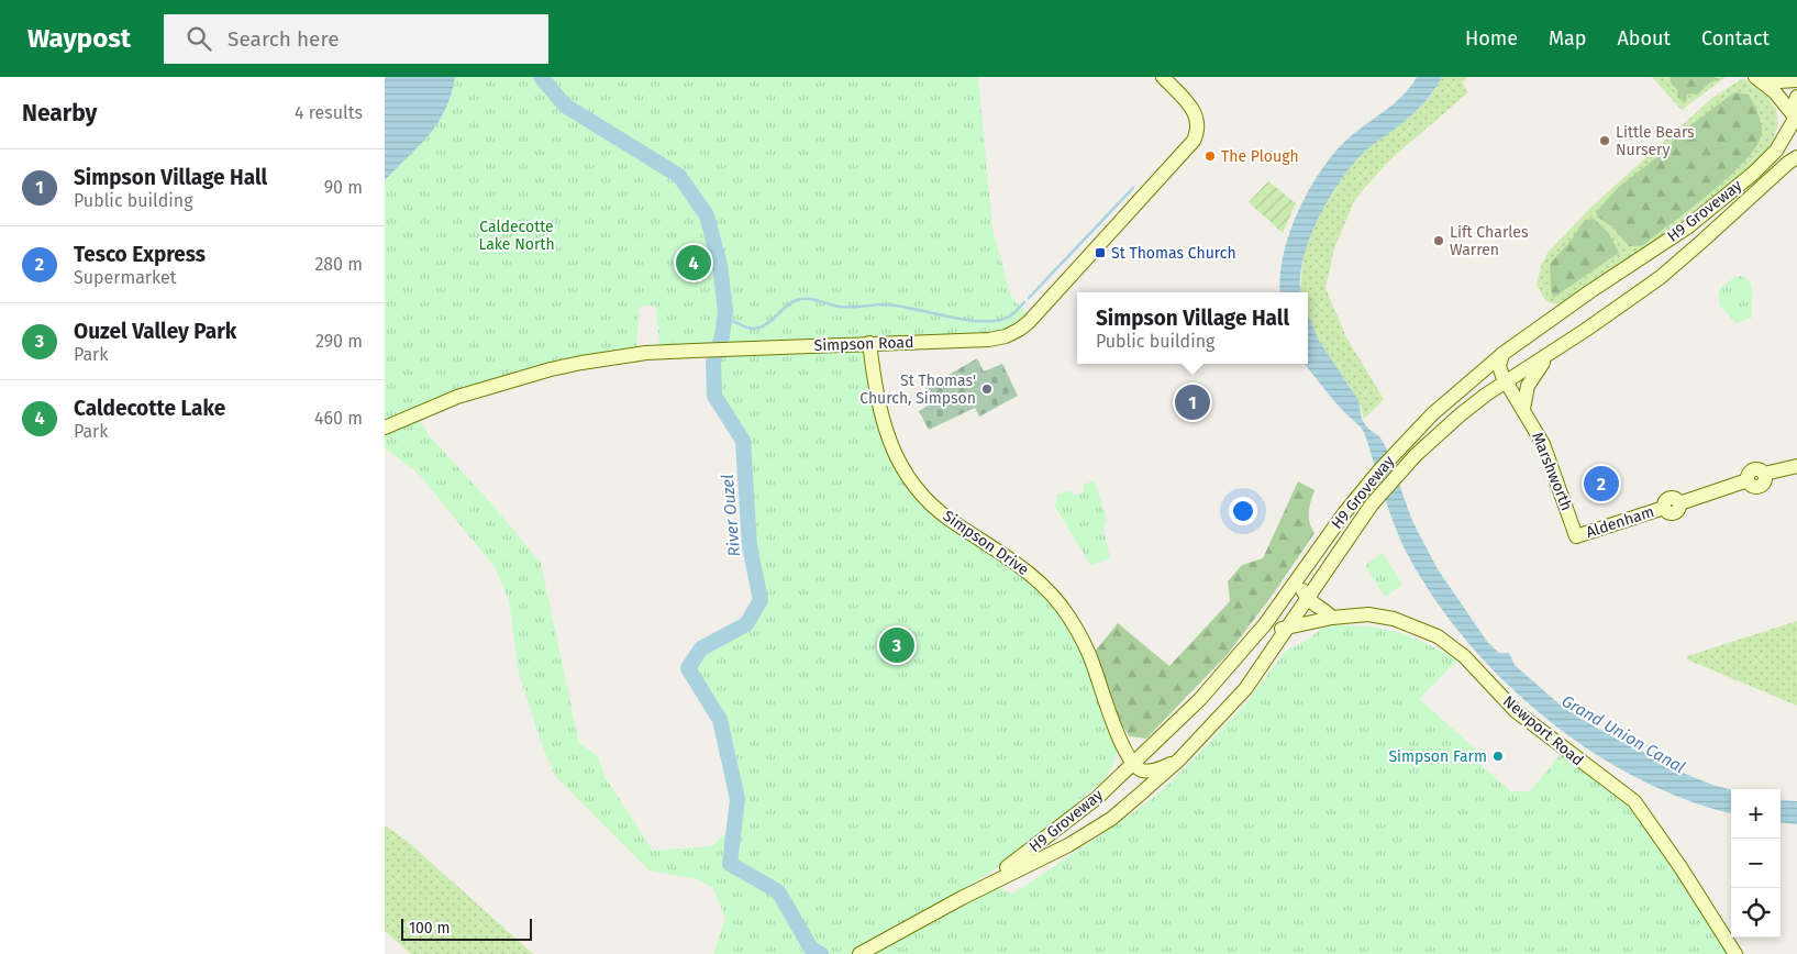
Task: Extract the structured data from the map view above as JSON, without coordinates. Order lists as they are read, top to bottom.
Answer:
{
  "streets": {
    "street": [
      "H9 Groveway",
      "Simpson Road",
      "Marshworth",
      "Aldenham",
      "Simpson Drive",
      "Newport Road"
    ]
  },
  "crossings": [
    ["H9 Groveway", "Marshworth"],
    ["H9 Groveway", "Simpson Drive"],
    ["H9 Groveway", "Newport Road"],
    ["Simpson Road", "Simpson Drive"],
    ["Marshworth", "Aldenham"]
  ],
  "water": ["River Ouzel", "Grand Union Canal"],
  "parks": ["Caldecotte Lake North"],
  "places": {
    "other": [
      "Little Bears Nursery",
      "The Plough",
      "Lift Charles Warren",
      "St Thomas' Church, Simpson",
      "Simpson Farm"
    ],
    "transit": ["St Thomas Church"]
  },
  "scale_bar": "100 m",
  "page": {
    "header": "Waypost",
    "search": "Search here",
    "nav": [
      "Home",
      "Map",
      "About",
      "Contact"
    ],
    "heading": ["Nearby", "4 results"],
    "list": [
      {
        "mark": "1",
        "name": "Simpson Village Hall",
        "note": "Public building",
        "value": "90 m"
      },
      {
        "mark": "2",
        "name": "Tesco Express",
        "note": "Supermarket",
        "value": "280 m"
      },
      {
        "mark": "3",
        "name": "Ouzel Valley Park",
        "note": "Park",
        "value": "290 m"
      },
      {
        "mark": "4",
        "name": "Caldecotte Lake",
        "note": "Park",
        "value": "460 m"
      }
    ],
    "pins": [
      "4",
      "1",
      "2",
      "3"
    ],
    "popup": ["Simpson Village Hall", "Public building"],
    "map_buttons": ["+", "−"],
    "scale": "100 m"
  }
}
